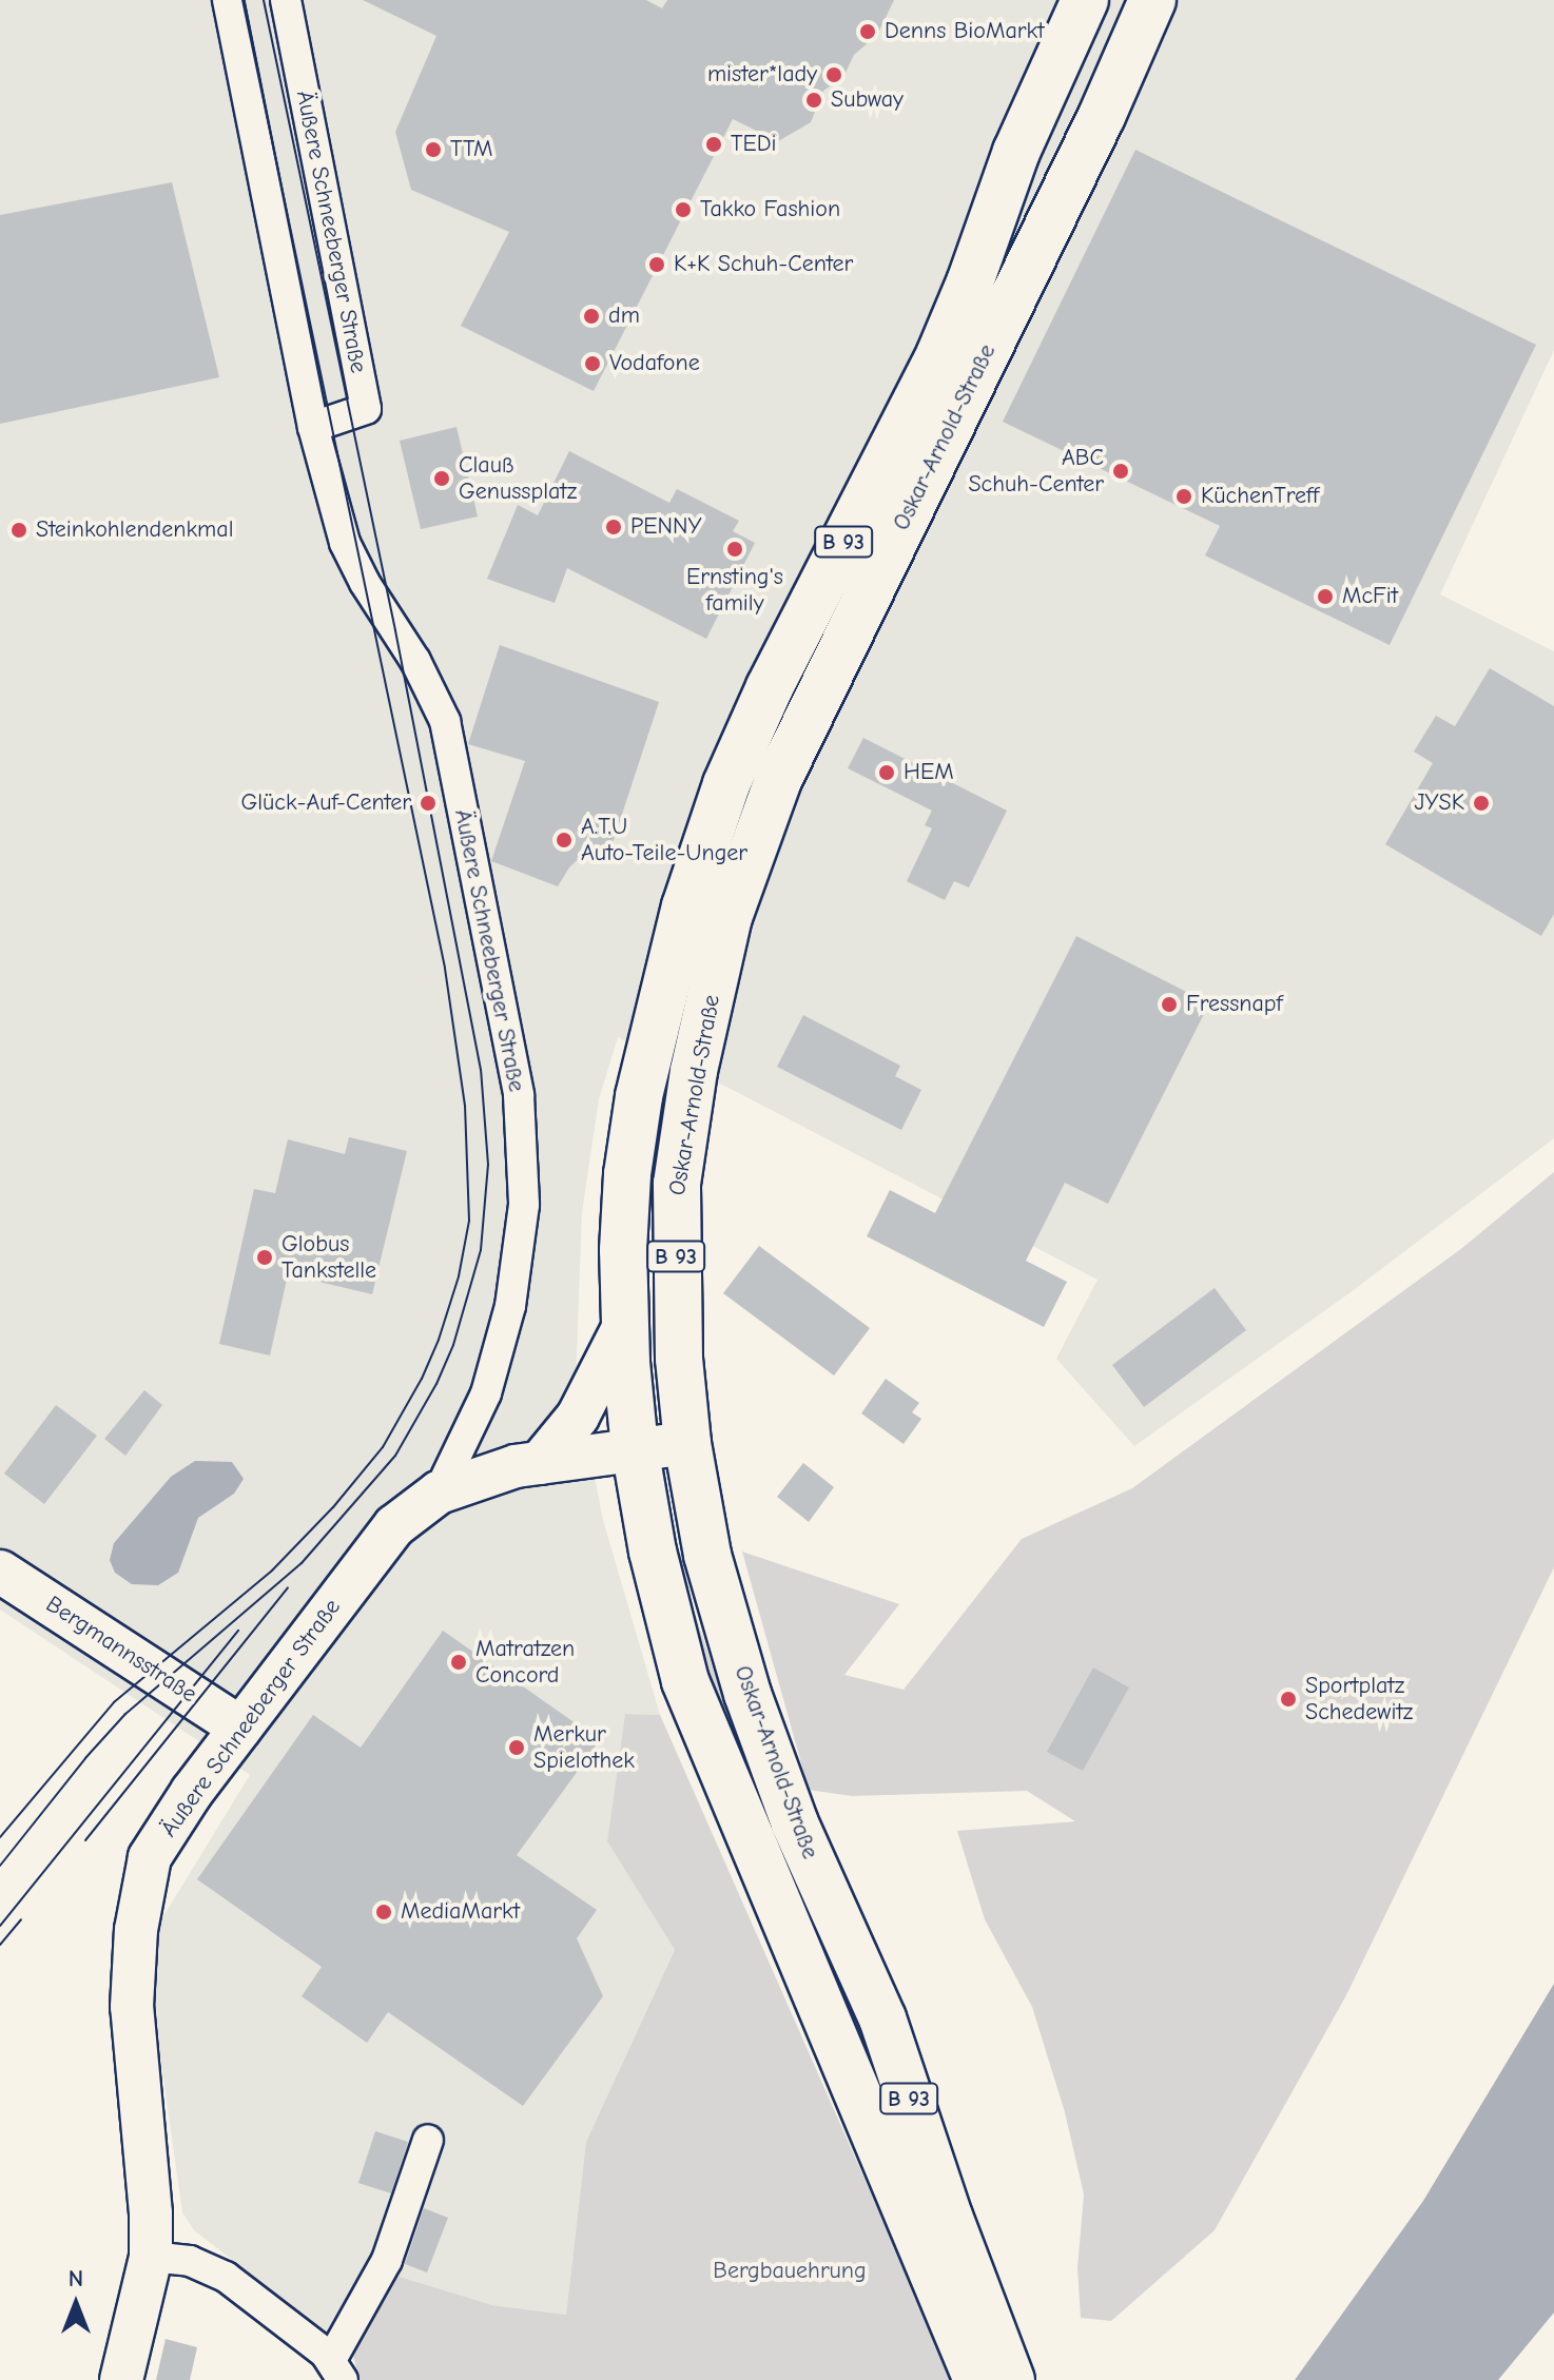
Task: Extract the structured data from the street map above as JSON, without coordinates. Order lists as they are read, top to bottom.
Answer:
{
  "streets": {
    "main road": [
      "Äußere Schneeberger Straße",
      "Oskar-Arnold-Straße",
      "B 93",
      "Bergmannsstraße"
    ]
  },
  "crossings": [
    ["Äußere Schneeberger Straße", "Oskar-Arnold-Straße"],
    ["Äußere Schneeberger Straße", "Bergmannsstraße"]
  ],
  "parks": ["Bergbauehrung"],
  "places": [
    "Denns BioMarkt",
    "mister*lady",
    "Subway",
    "TEDi",
    "TTM",
    "Takko Fashion",
    "K+K Schuh-Center",
    "dm",
    "Vodafone",
    "ABC Schuh-Center",
    "Clauß Genussplatz",
    "KüchenTreff",
    "PENNY",
    "Steinkohlendenkmal",
    "Ernsting's family",
    "McFit",
    "HEM",
    "Glück-Auf-Center",
    "JYSK",
    "A.T.U Auto-Teile-Unger",
    "Fressnapf",
    "Globus Tankstelle",
    "Matratzen Concord",
    "Sportplatz Schedewitz",
    "Merkur Spielothek",
    "MediaMarkt"
  ],
  "north": "top"
}
